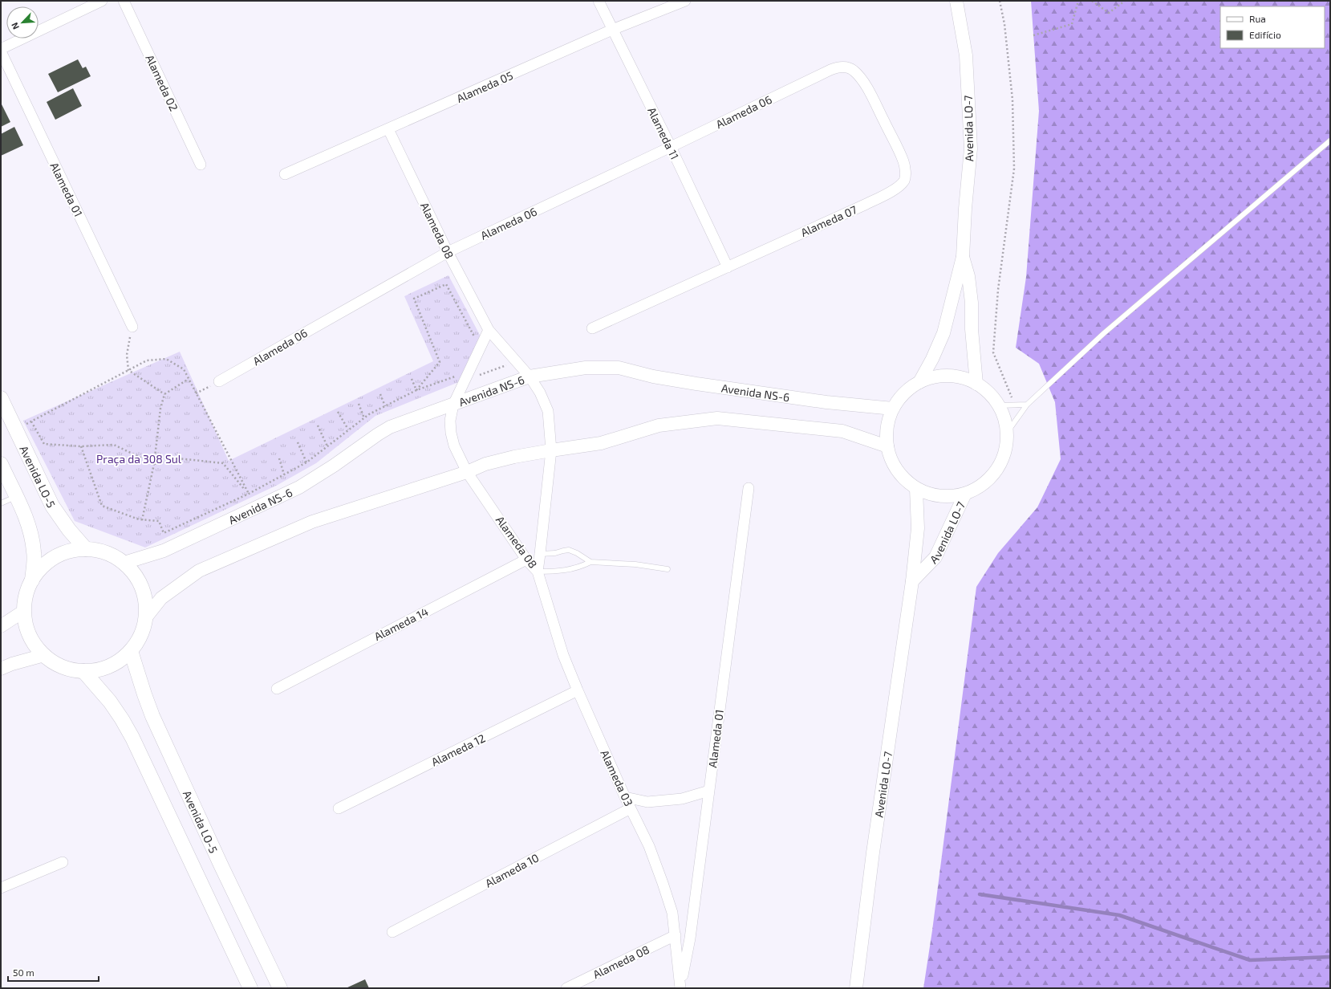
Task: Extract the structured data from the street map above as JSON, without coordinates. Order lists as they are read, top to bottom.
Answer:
{
  "streets": {
    "main road": ["Avenida LO-5"],
    "street": [
      "Alameda 02",
      "Alameda 05",
      "Alameda 06",
      "Avenida LO-7",
      "Alameda 11",
      "Alameda 01",
      "Alameda 07",
      "Alameda 08",
      "Avenida NS-6",
      "Alameda 14",
      "Alameda 12",
      "Alameda 03",
      "Alameda 10"
    ]
  },
  "crossings": [
    ["Alameda 05", "Alameda 11"],
    ["Alameda 05", "Alameda 08"],
    ["Alameda 06", "Alameda 11"],
    ["Alameda 06", "Alameda 07"],
    ["Alameda 06", "Alameda 08"],
    ["Alameda 11", "Alameda 07"],
    ["Alameda 01", "Alameda 03"],
    ["Alameda 08", "Avenida NS-6"],
    ["Alameda 08", "Alameda 14"],
    ["Alameda 08", "Alameda 03"],
    ["Alameda 12", "Alameda 03"],
    ["Alameda 03", "Alameda 10"]
  ],
  "parks": ["Praça da 308 Sul"],
  "legend": ["Rua", "Edifício"],
  "scale_bar": "50 m",
  "north": "bottom left"
}
